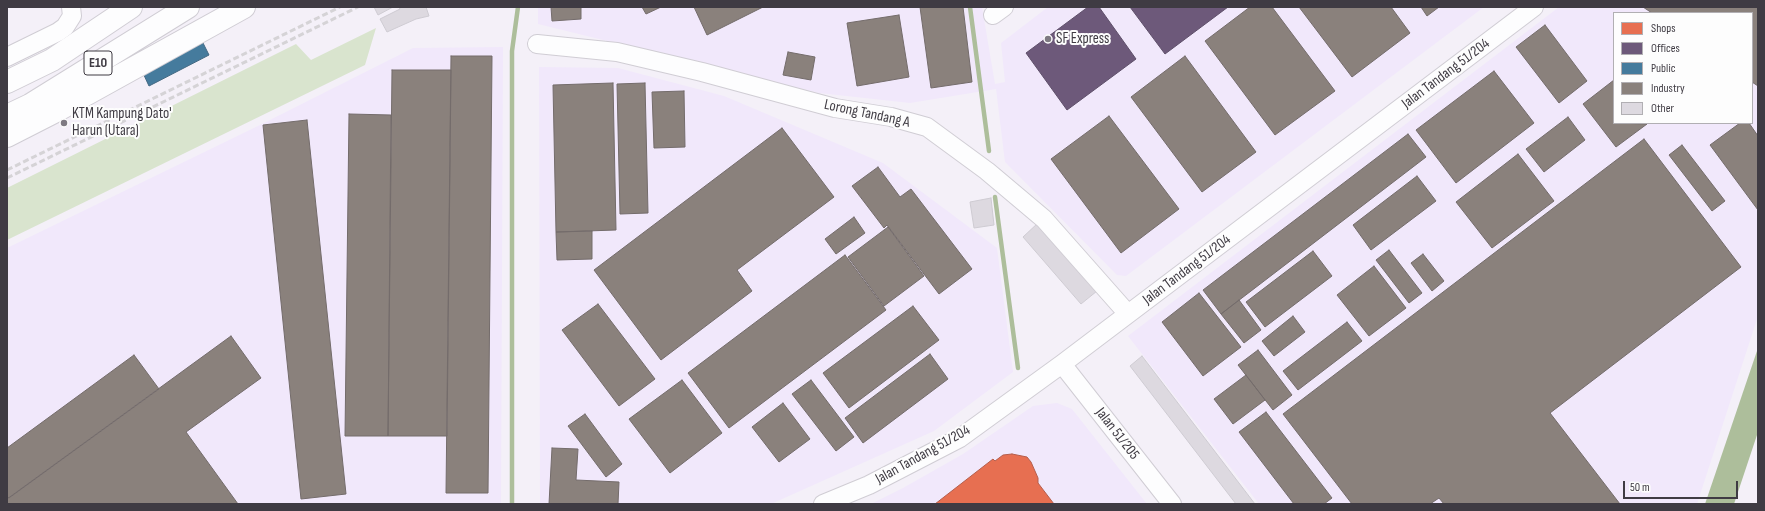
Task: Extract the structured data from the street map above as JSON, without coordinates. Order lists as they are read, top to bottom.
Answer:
{
  "streets": {
    "highway": ["E10"],
    "street": ["Jalan Tandang 51/204", "Lorong Tandang A", "Jalan 51/205"]
  },
  "crossings": [
    ["Jalan Tandang 51/204", "Lorong Tandang A"],
    ["Jalan Tandang 51/204", "Jalan 51/205"]
  ],
  "places": ["SF Express", "KTM Kampung Dato' Harun (Utara)"],
  "legend": [
    "Shops",
    "Offices",
    "Public",
    "Industry",
    "Other"
  ],
  "scale_bar": "50 m"
}
